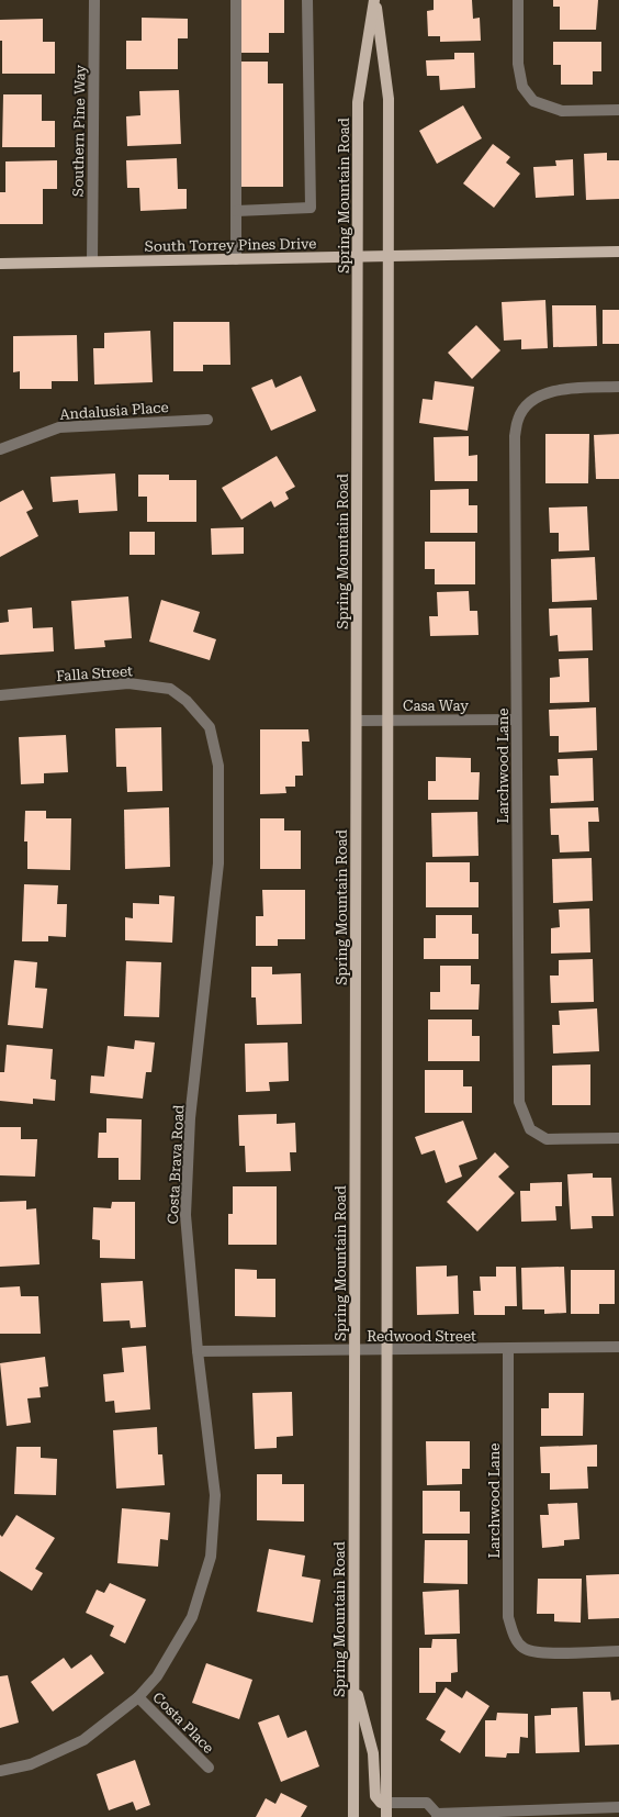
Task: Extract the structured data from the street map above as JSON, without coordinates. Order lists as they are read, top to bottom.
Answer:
{
  "streets": {
    "main road": ["Spring Mountain Road", "South Torrey Pines Drive"],
    "street": [
      "Southern Pine Way",
      "Andalusia Place",
      "Falla Street",
      "Casa Way",
      "Larchwood Lane",
      "Costa Brava Road",
      "Redwood Street",
      "Costa Place"
    ]
  },
  "crossings": [
    ["Southern Pine Way", "South Torrey Pines Drive"],
    ["Spring Mountain Road", "South Torrey Pines Drive"],
    ["Spring Mountain Road", "Casa Way"],
    ["Spring Mountain Road", "Redwood Street"],
    ["Falla Street", "Costa Brava Road"],
    ["Casa Way", "Larchwood Lane"],
    ["Larchwood Lane", "Redwood Street"],
    ["Costa Brava Road", "Redwood Street"],
    ["Costa Brava Road", "Costa Place"]
  ]
}
